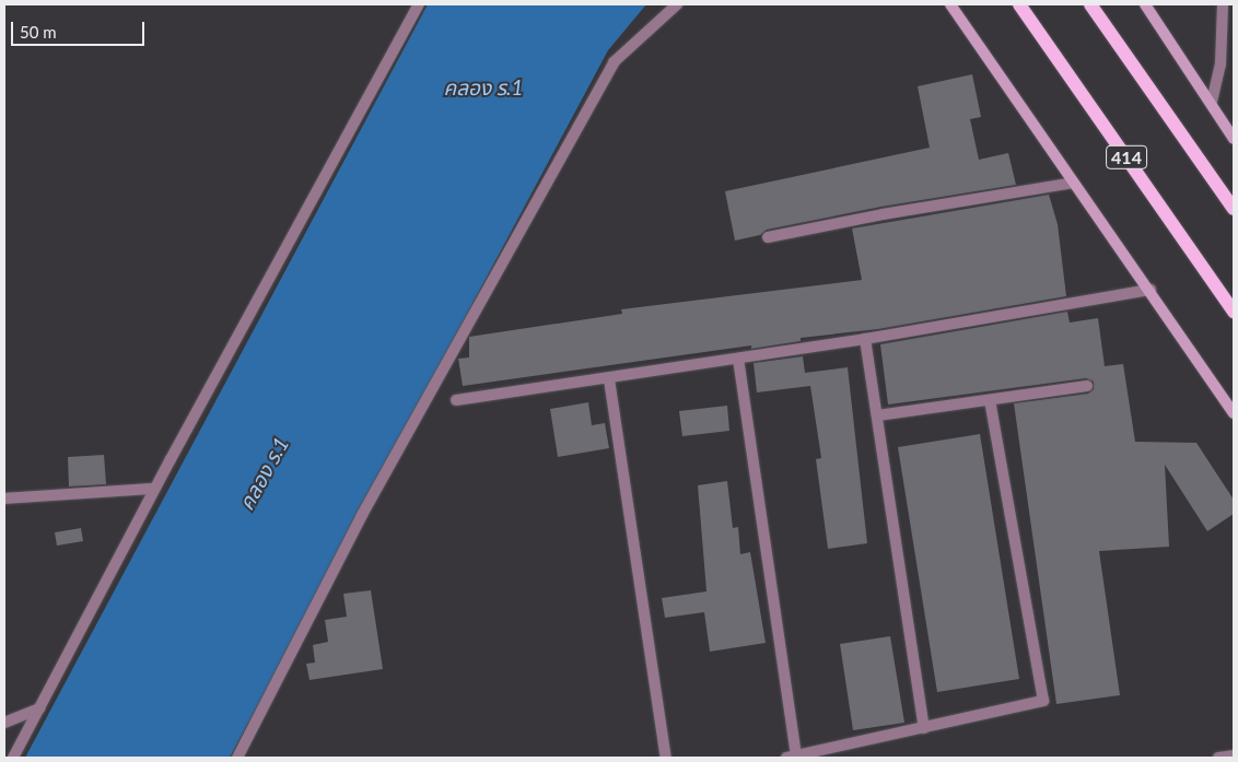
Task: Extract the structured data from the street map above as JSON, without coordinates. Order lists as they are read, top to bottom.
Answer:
{
  "streets": {
    "main road": ["414"]
  },
  "water": ["คลอง ร.1"],
  "scale_bar": "50 m"
}
